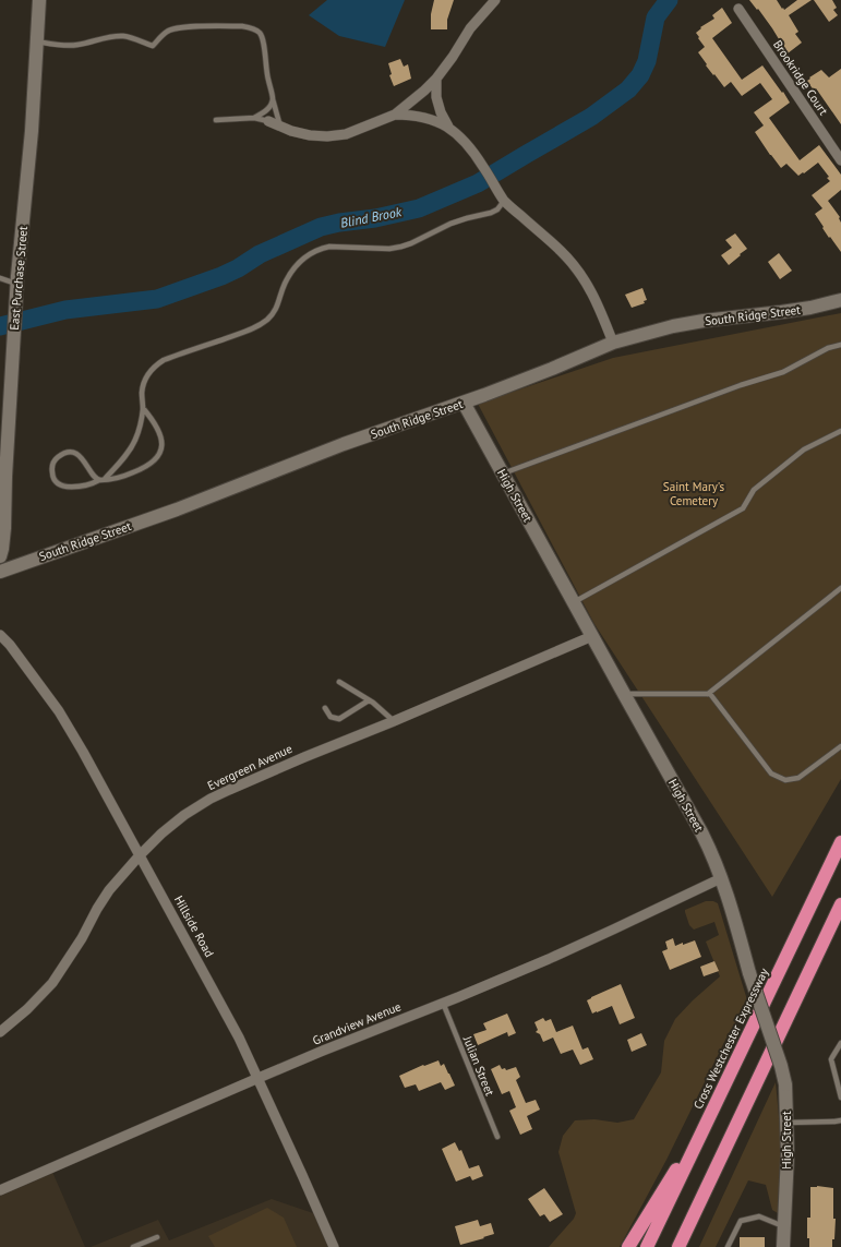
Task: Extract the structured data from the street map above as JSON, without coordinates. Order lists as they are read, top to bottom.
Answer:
{
  "streets": {
    "highway": ["Cross Westchester Expressway"],
    "street": [
      "Brookridge Court",
      "East Purchase Street",
      "South Ridge Street",
      "High Street",
      "Evergreen Avenue",
      "Hillside Road",
      "Grandview Avenue"
    ],
    "lane": ["Julian Street"]
  },
  "crossings": [
    ["South Ridge Street", "High Street"],
    ["High Street", "Evergreen Avenue"],
    ["High Street", "Grandview Avenue"],
    ["Evergreen Avenue", "Hillside Road"],
    ["Hillside Road", "Grandview Avenue"],
    ["Grandview Avenue", "Julian Street"]
  ],
  "water": ["Blind Brook"],
  "parks": ["Saint Mary's Cemetery"]
}
